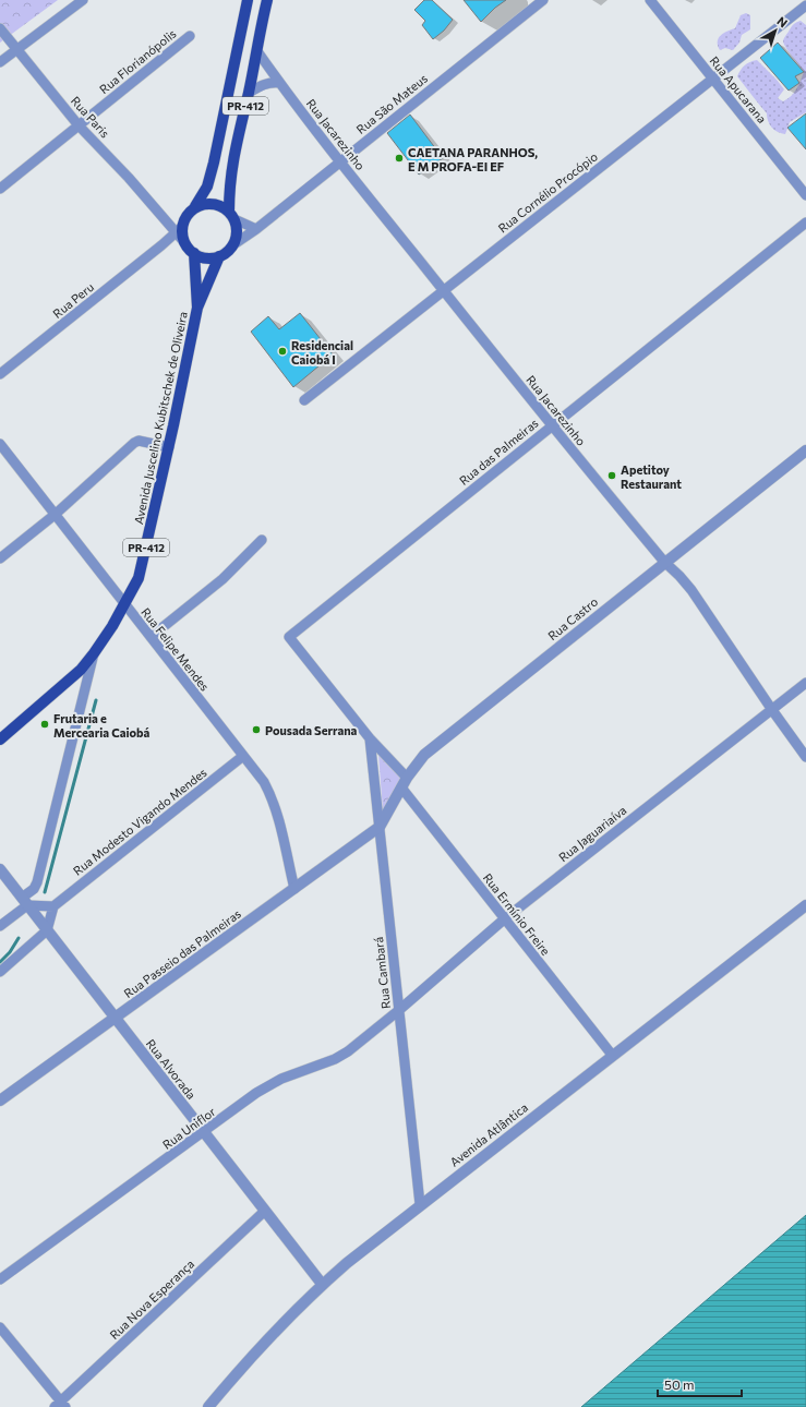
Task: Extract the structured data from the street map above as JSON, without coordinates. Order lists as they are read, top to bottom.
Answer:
{
  "streets": {
    "main road": ["PR-412", "Avenida Juscelino Kubitschek de Oliveira"],
    "street": [
      "Rua Florianópolis",
      "Rua Apucarana",
      "Rua São Mateus",
      "Rua Paris",
      "Rua Jacarezinho",
      "Rua Cornélio Procópio",
      "Rua Peru",
      "Rua das Palmeiras",
      "Rua Castro",
      "Rua Felipe Mendes",
      "Rua Modesto Vigando Mendes",
      "Rua Jaguariaíva",
      "Rua Ermínio Freire",
      "Rua Passeio das Palmeiras",
      "Rua Cambará",
      "Rua Alvorada",
      "Rua Uniflor",
      "Avenida Atlântica",
      "Rua Nova Esperança"
    ]
  },
  "crossings": [
    ["Rua Florianópolis", "Rua Paris"],
    ["Rua Apucarana", "Rua Cornélio Procópio"],
    ["Rua São Mateus", "PR-412"],
    ["Rua São Mateus", "Rua Paris"],
    ["Rua São Mateus", "Rua Jacarezinho"],
    ["Rua São Mateus", "Rua Peru"],
    ["Rua São Mateus", "Avenida Juscelino Kubitschek de Oliveira"],
    ["PR-412", "Rua Paris"],
    ["PR-412", "Rua Jacarezinho"],
    ["PR-412", "Rua Peru"],
    ["PR-412", "Avenida Juscelino Kubitschek de Oliveira"],
    ["Rua Paris", "Rua Peru"],
    ["Rua Paris", "Avenida Juscelino Kubitschek de Oliveira"],
    ["Rua Jacarezinho", "Rua Cornélio Procópio"],
    ["Rua Jacarezinho", "Rua das Palmeiras"],
    ["Rua Jacarezinho", "Rua Castro"],
    ["Rua Jacarezinho", "Rua Jaguariaíva"],
    ["Rua Peru", "Avenida Juscelino Kubitschek de Oliveira"],
    ["Avenida Juscelino Kubitschek de Oliveira", "Rua Felipe Mendes"],
    ["Rua das Palmeiras", "Rua Cambará"],
    ["Rua Castro", "Rua Ermínio Freire"],
    ["Rua Castro", "Rua Passeio das Palmeiras"],
    ["Rua Castro", "Rua Cambará"],
    ["Rua Felipe Mendes", "Rua Modesto Vigando Mendes"],
    ["Rua Felipe Mendes", "Rua Passeio das Palmeiras"],
    ["Rua Jaguariaíva", "Rua Ermínio Freire"],
    ["Rua Jaguariaíva", "Rua Cambará"],
    ["Rua Jaguariaíva", "Rua Uniflor"],
    ["Rua Ermínio Freire", "Avenida Atlântica"],
    ["Rua Passeio das Palmeiras", "Rua Cambará"],
    ["Rua Passeio das Palmeiras", "Rua Alvorada"],
    ["Rua Cambará", "Rua Uniflor"],
    ["Rua Cambará", "Avenida Atlântica"],
    ["Rua Alvorada", "Rua Uniflor"],
    ["Rua Alvorada", "Avenida Atlântica"],
    ["Rua Alvorada", "Rua Nova Esperança"]
  ],
  "places": [
    "CAETANA PARANHOS, E M PROFA-EI EF",
    "Residencial Caiobá I",
    "Apetitoy Restaurant",
    "Frutaria e Mercearia Caiobá",
    "Pousada Serrana"
  ],
  "scale_bar": "50 m",
  "north": "top right"
}
